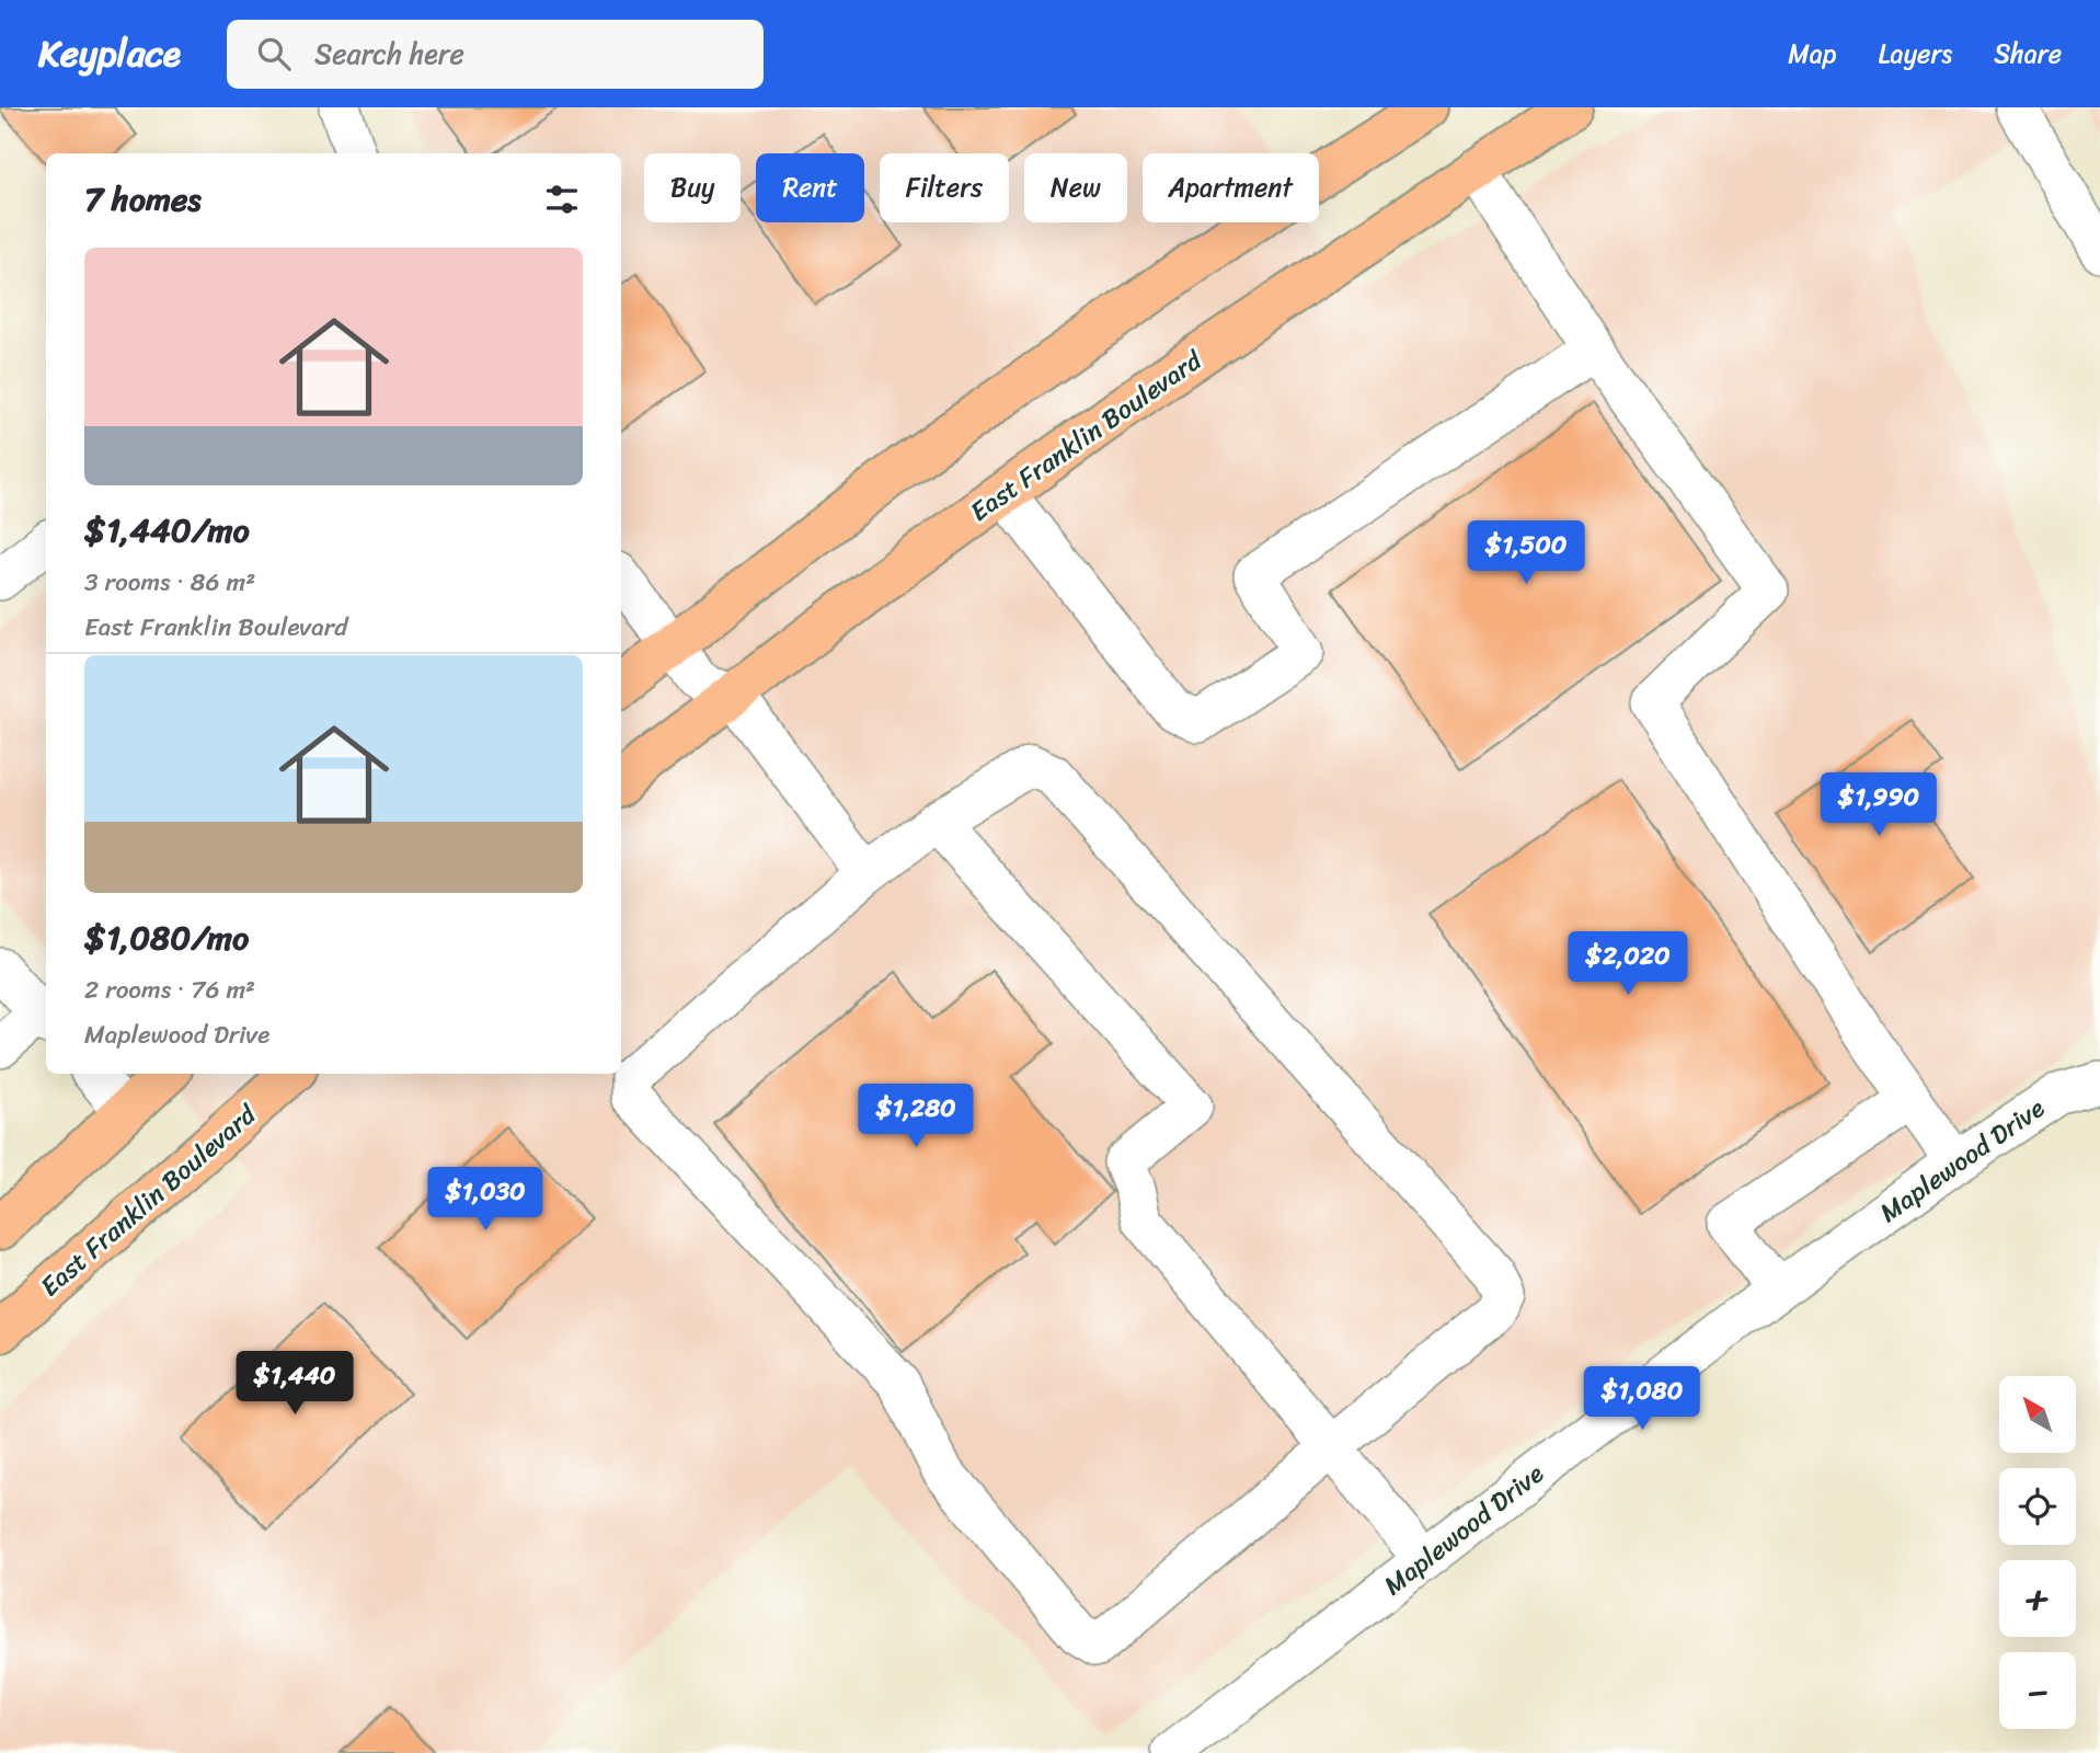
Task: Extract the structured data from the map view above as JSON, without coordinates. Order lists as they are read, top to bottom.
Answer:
{
  "streets": {
    "main road": ["East Franklin Boulevard"],
    "street": ["Maplewood Drive"]
  },
  "north": "top left",
  "page": {
    "header": "Keyplace",
    "search": "Search here",
    "nav": ["Map", "Layers", "Share"],
    "chip": [
      "Buy",
      "Rent",
      "Filters",
      "New",
      "Apartment"
    ],
    "heading": "7 homes",
    "list": [
      {
        "name": "$1,440/mo",
        "note": "3 rooms · 86 m² · East Franklin Boulevard"
      },
      {
        "name": "$1,080/mo",
        "note": "2 rooms · 76 m² · Maplewood Drive"
      }
    ],
    "price": [
      "$1,500",
      "$1,990",
      "$2,020",
      "$1,280",
      "$1,030",
      "$1,440",
      "$1,080"
    ],
    "map_buttons": ["+", "−"]
  }
}
